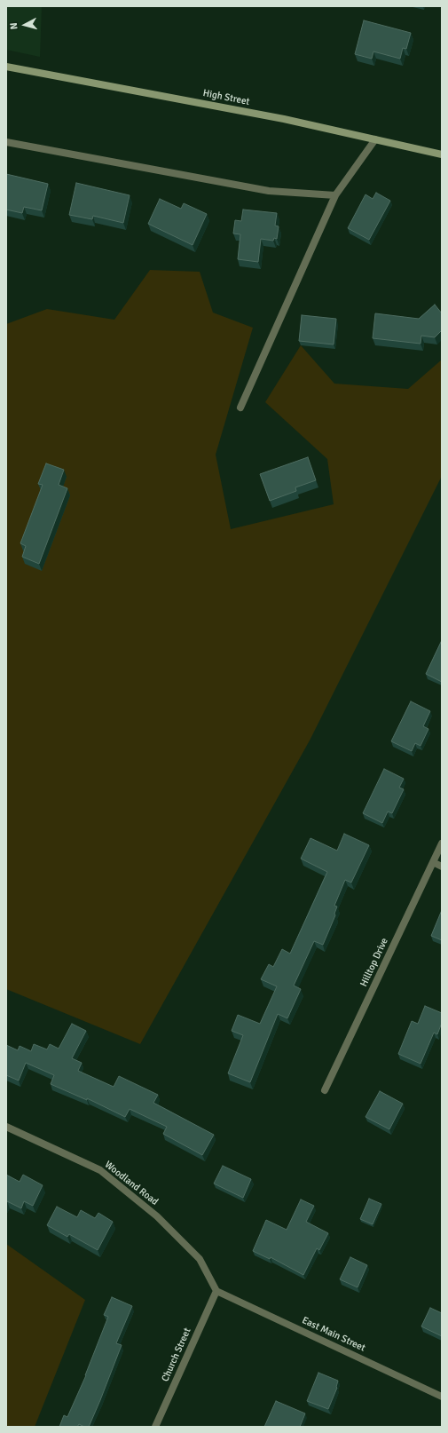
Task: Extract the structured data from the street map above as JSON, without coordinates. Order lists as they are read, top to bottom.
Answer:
{
  "streets": {
    "street": [
      "High Street",
      "Hilltop Drive",
      "Woodland Road",
      "East Main Street",
      "Church Street"
    ]
  },
  "crossings": [
    ["Woodland Road", "East Main Street"],
    ["Woodland Road", "Church Street"],
    ["East Main Street", "Church Street"]
  ],
  "north": "left"
}
